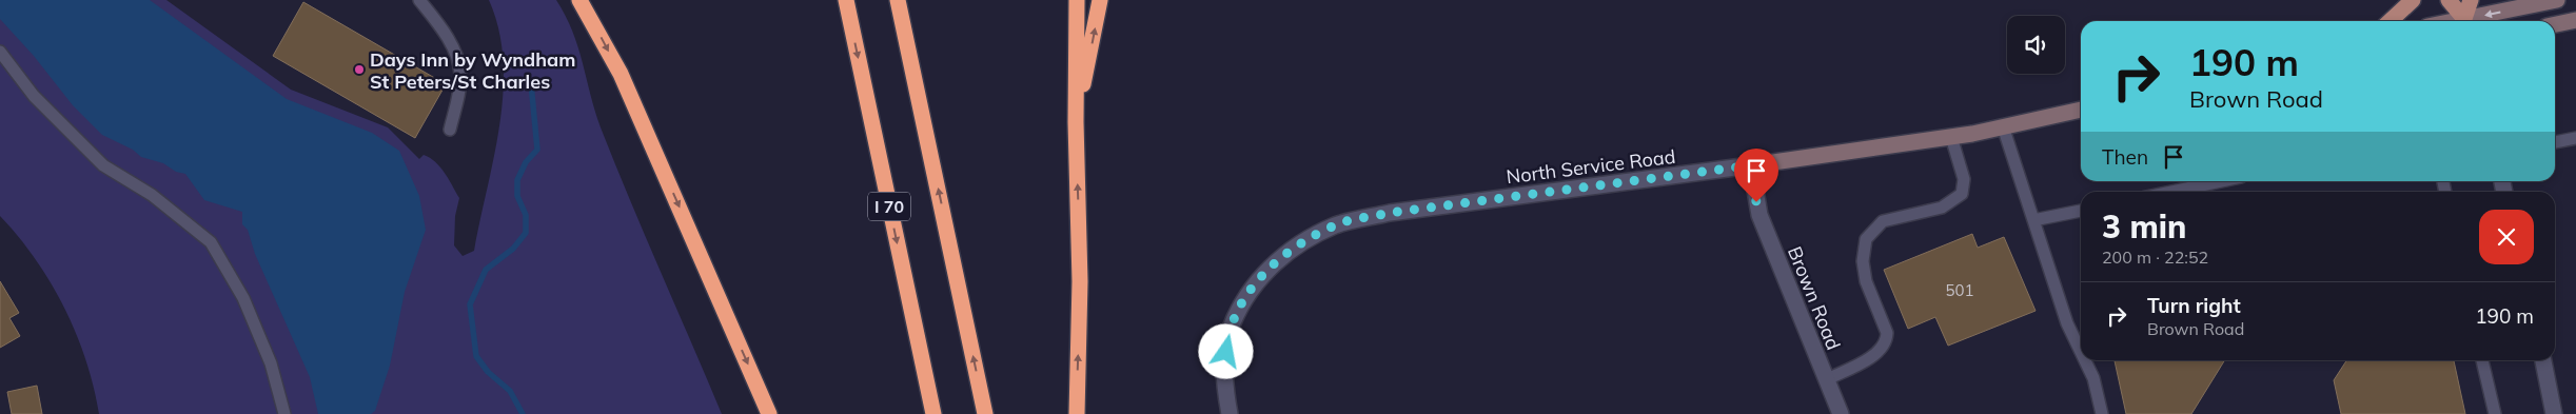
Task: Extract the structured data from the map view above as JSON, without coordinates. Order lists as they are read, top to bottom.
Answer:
{
  "streets": {
    "highway": ["I 70"],
    "street": ["North Service Road", "Brown Road"]
  },
  "crossings": [
    ["North Service Road", "Brown Road"]
  ],
  "places": ["Days Inn by Wyndham St Peters/St Charles"],
  "house_numbers": ["501"],
  "page": {
    "turn": ["190 m", "Brown Road"],
    "then": "Then",
    "heading": ["3 min", "200 m · 22:52"],
    "list": [
      {
        "name": "Turn right",
        "note": "Brown Road",
        "value": "190 m"
      }
    ]
  }
}
